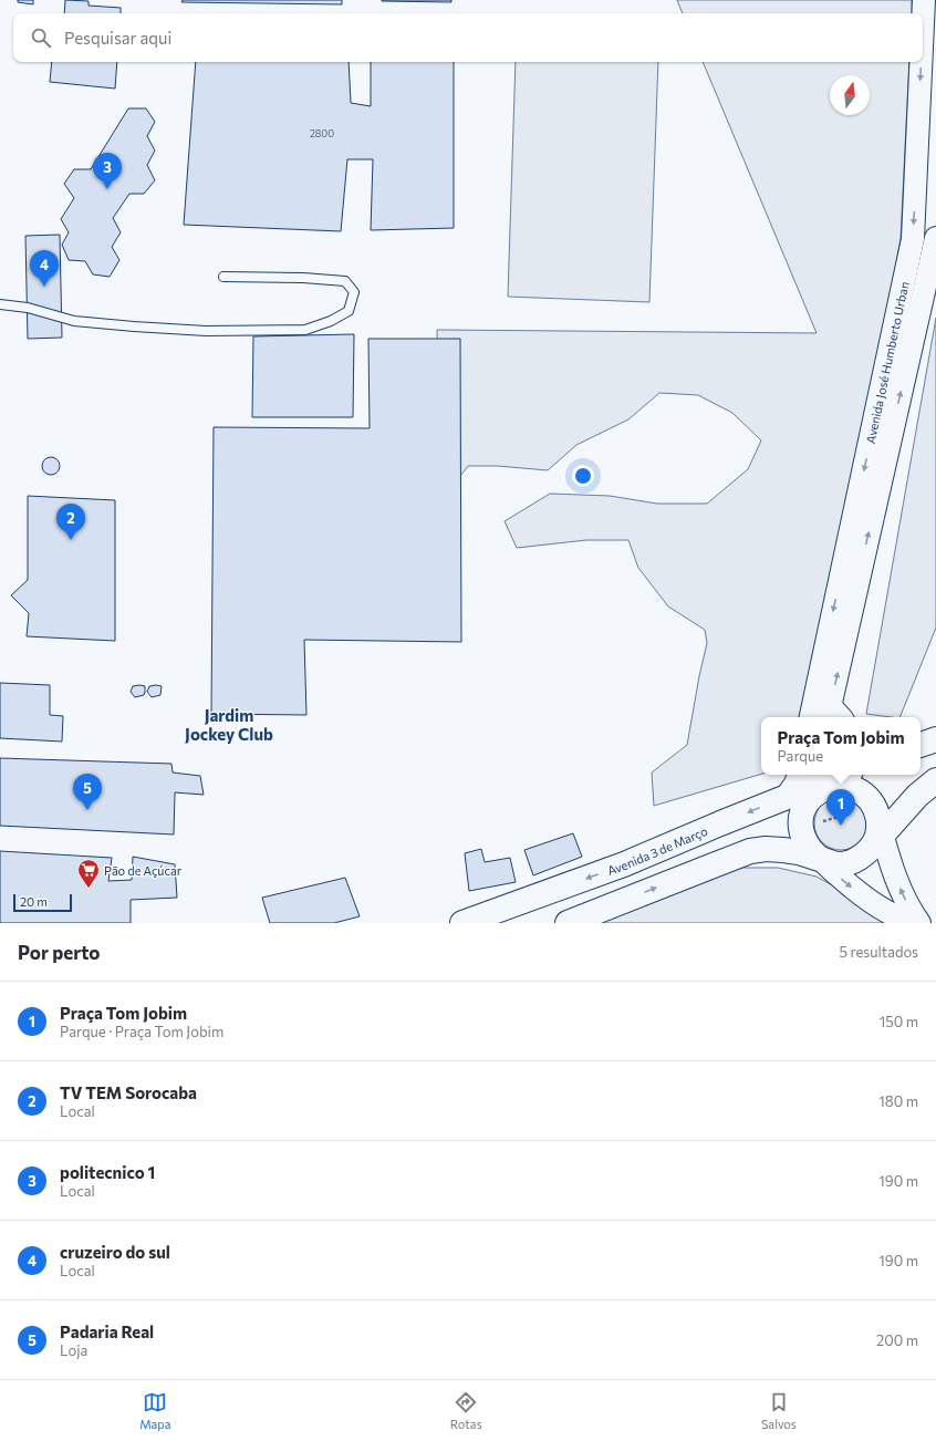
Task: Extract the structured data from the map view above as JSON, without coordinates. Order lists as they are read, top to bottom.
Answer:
{
  "streets": {
    "main road": ["Avenida 3 de Março"],
    "street": ["Avenida José Humberto Urban"]
  },
  "districts": ["Jardim Jockey Club"],
  "places": {
    "supermarket": ["Pão de Açúcar"]
  },
  "house_numbers": ["2800"],
  "scale_bar": "20 m",
  "north": "top",
  "page": {
    "search": "Pesquisar aqui",
    "pins": [
      "3",
      "4",
      "2",
      "5",
      "1"
    ],
    "popup": ["Praça Tom Jobim", "Parque"],
    "scale": "20 m",
    "heading": ["Por perto", "5 resultados"],
    "list": [
      {
        "mark": "1",
        "name": "Praça Tom Jobim",
        "note": "Parque · Praça Tom Jobim",
        "value": "150 m"
      },
      {
        "mark": "2",
        "name": "TV TEM Sorocaba",
        "note": "Local",
        "value": "180 m"
      },
      {
        "mark": "3",
        "name": "politecnico 1",
        "note": "Local",
        "value": "190 m"
      },
      {
        "mark": "4",
        "name": "cruzeiro do sul",
        "note": "Local",
        "value": "190 m"
      },
      {
        "mark": "5",
        "name": "Padaria Real",
        "note": "Loja",
        "value": "200 m"
      }
    ],
    "nav": ["Mapa", "Rotas", "Salvos"]
  }
}
